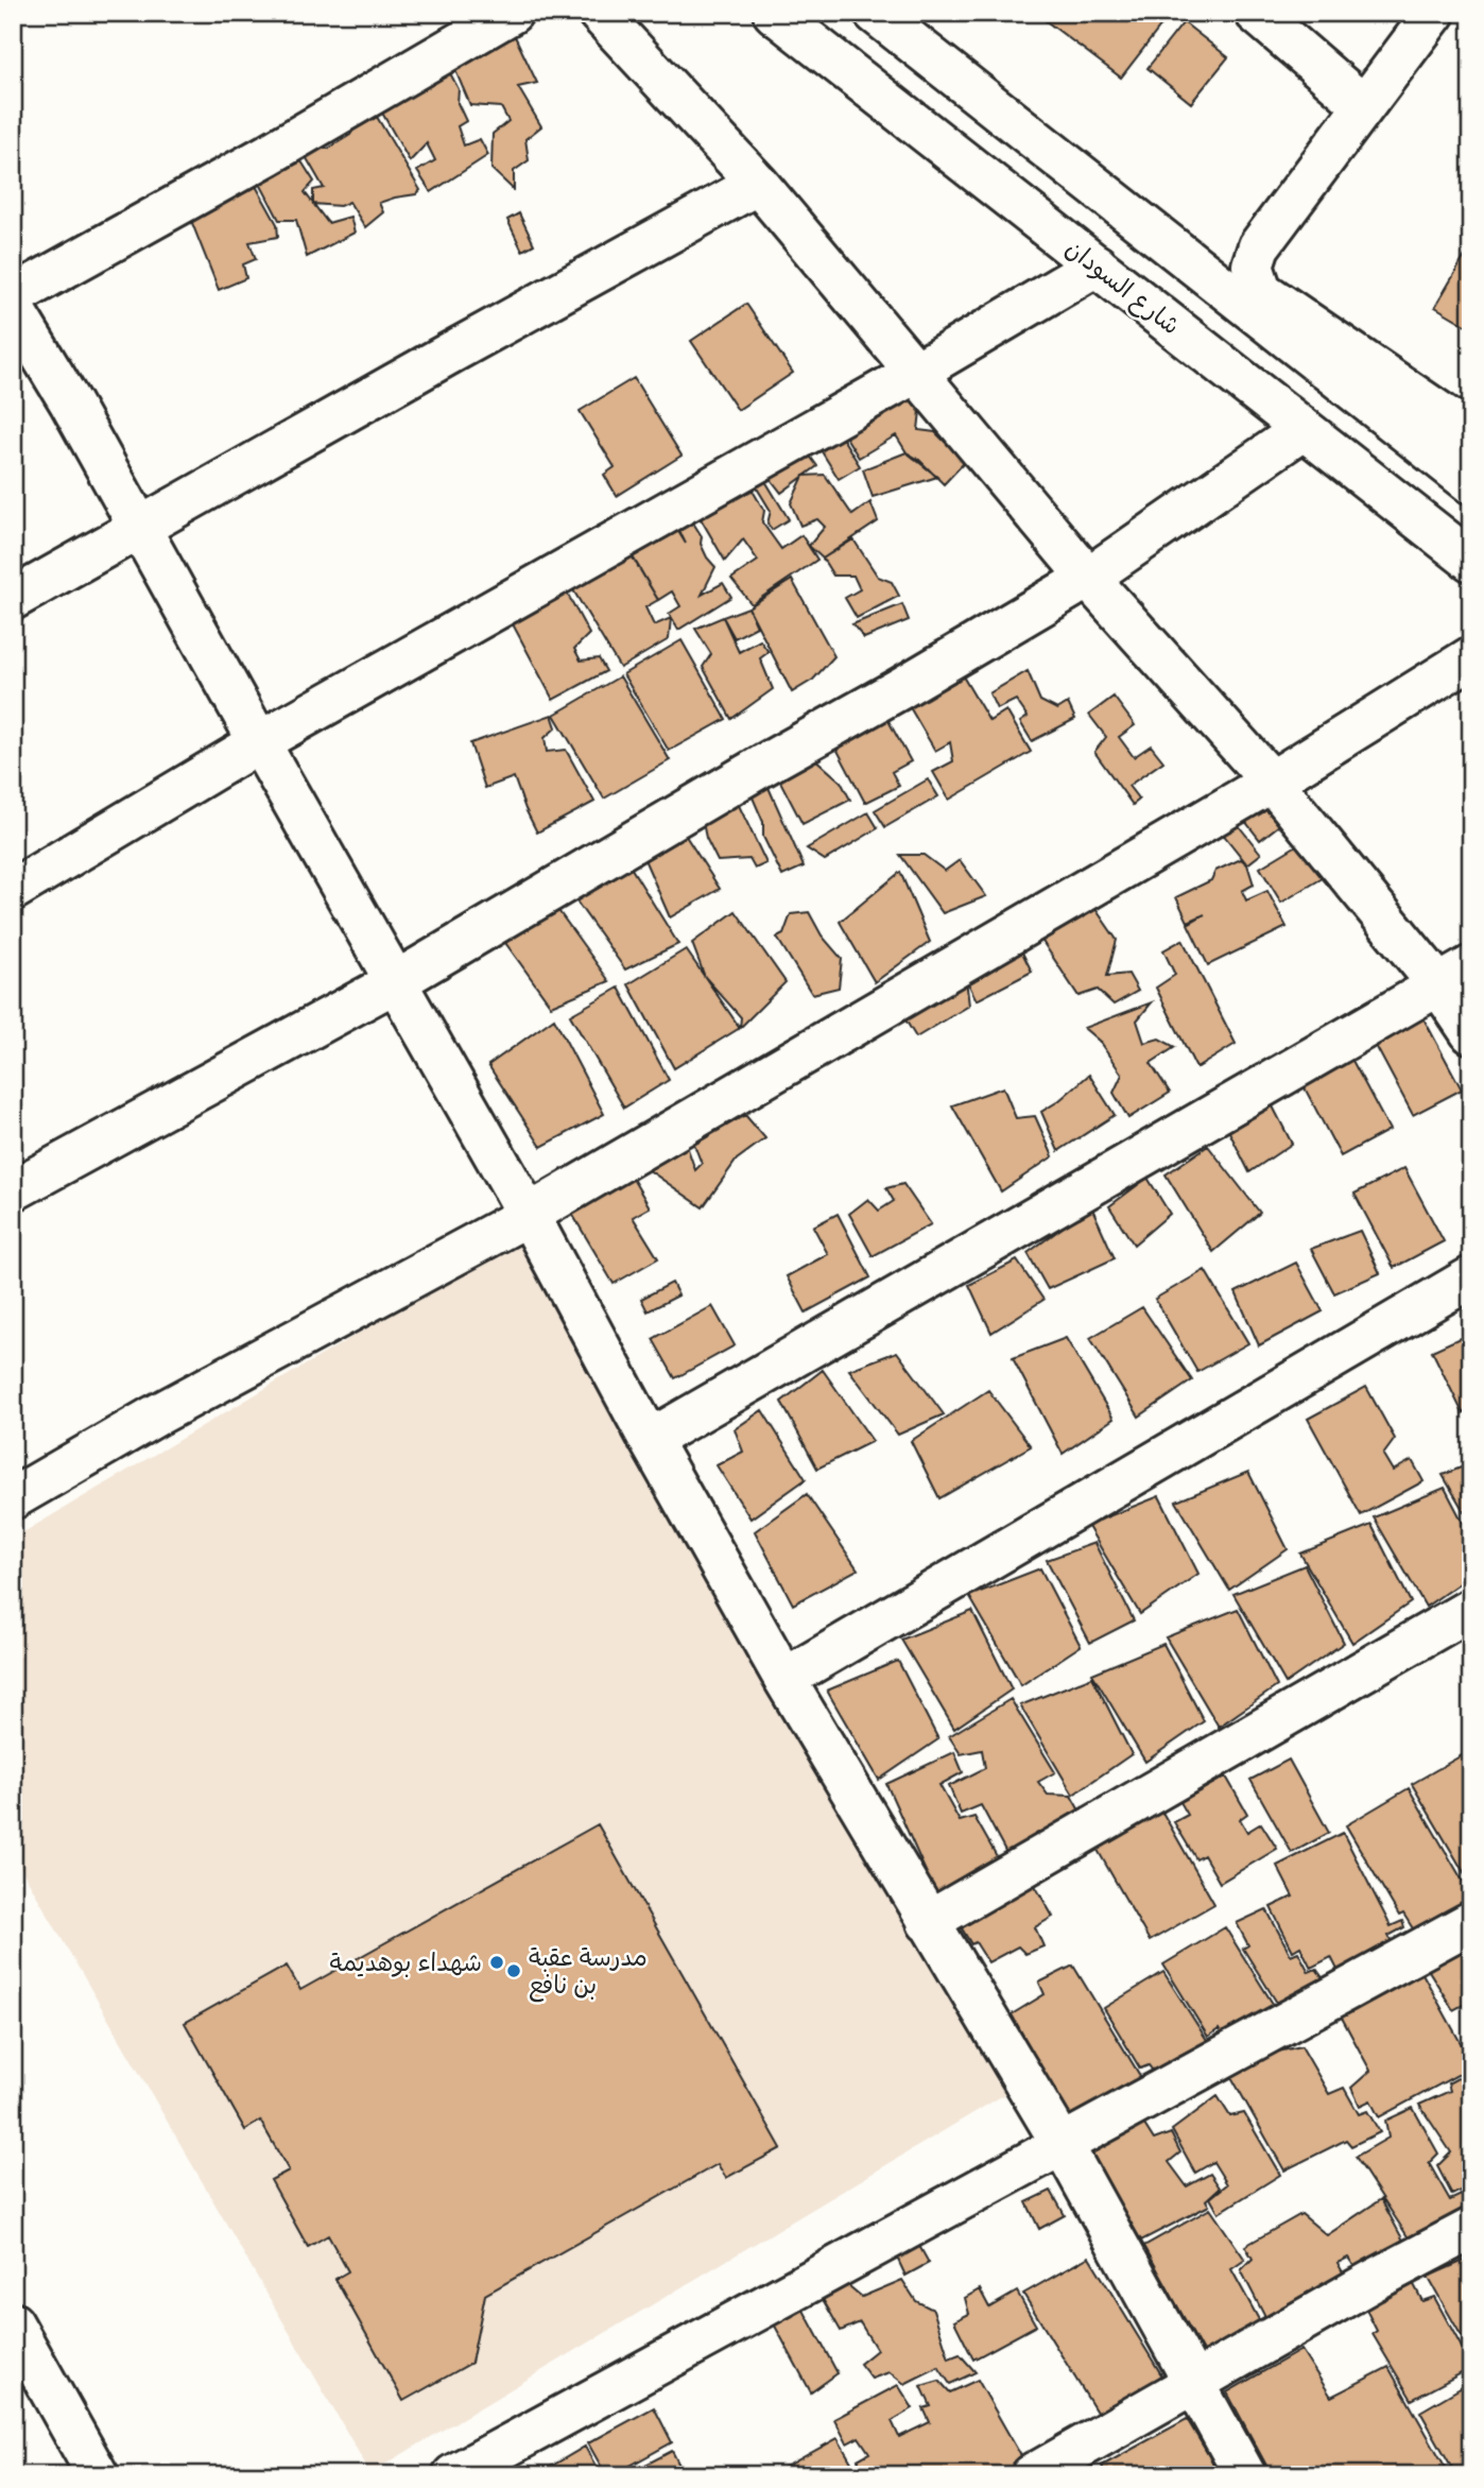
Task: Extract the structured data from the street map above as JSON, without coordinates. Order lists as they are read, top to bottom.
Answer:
{
  "streets": {
    "street": ["شارع السودان"]
  },
  "places": ["شهداء بوهديمة", "مدرسة عقبة بن نافع"]
}
